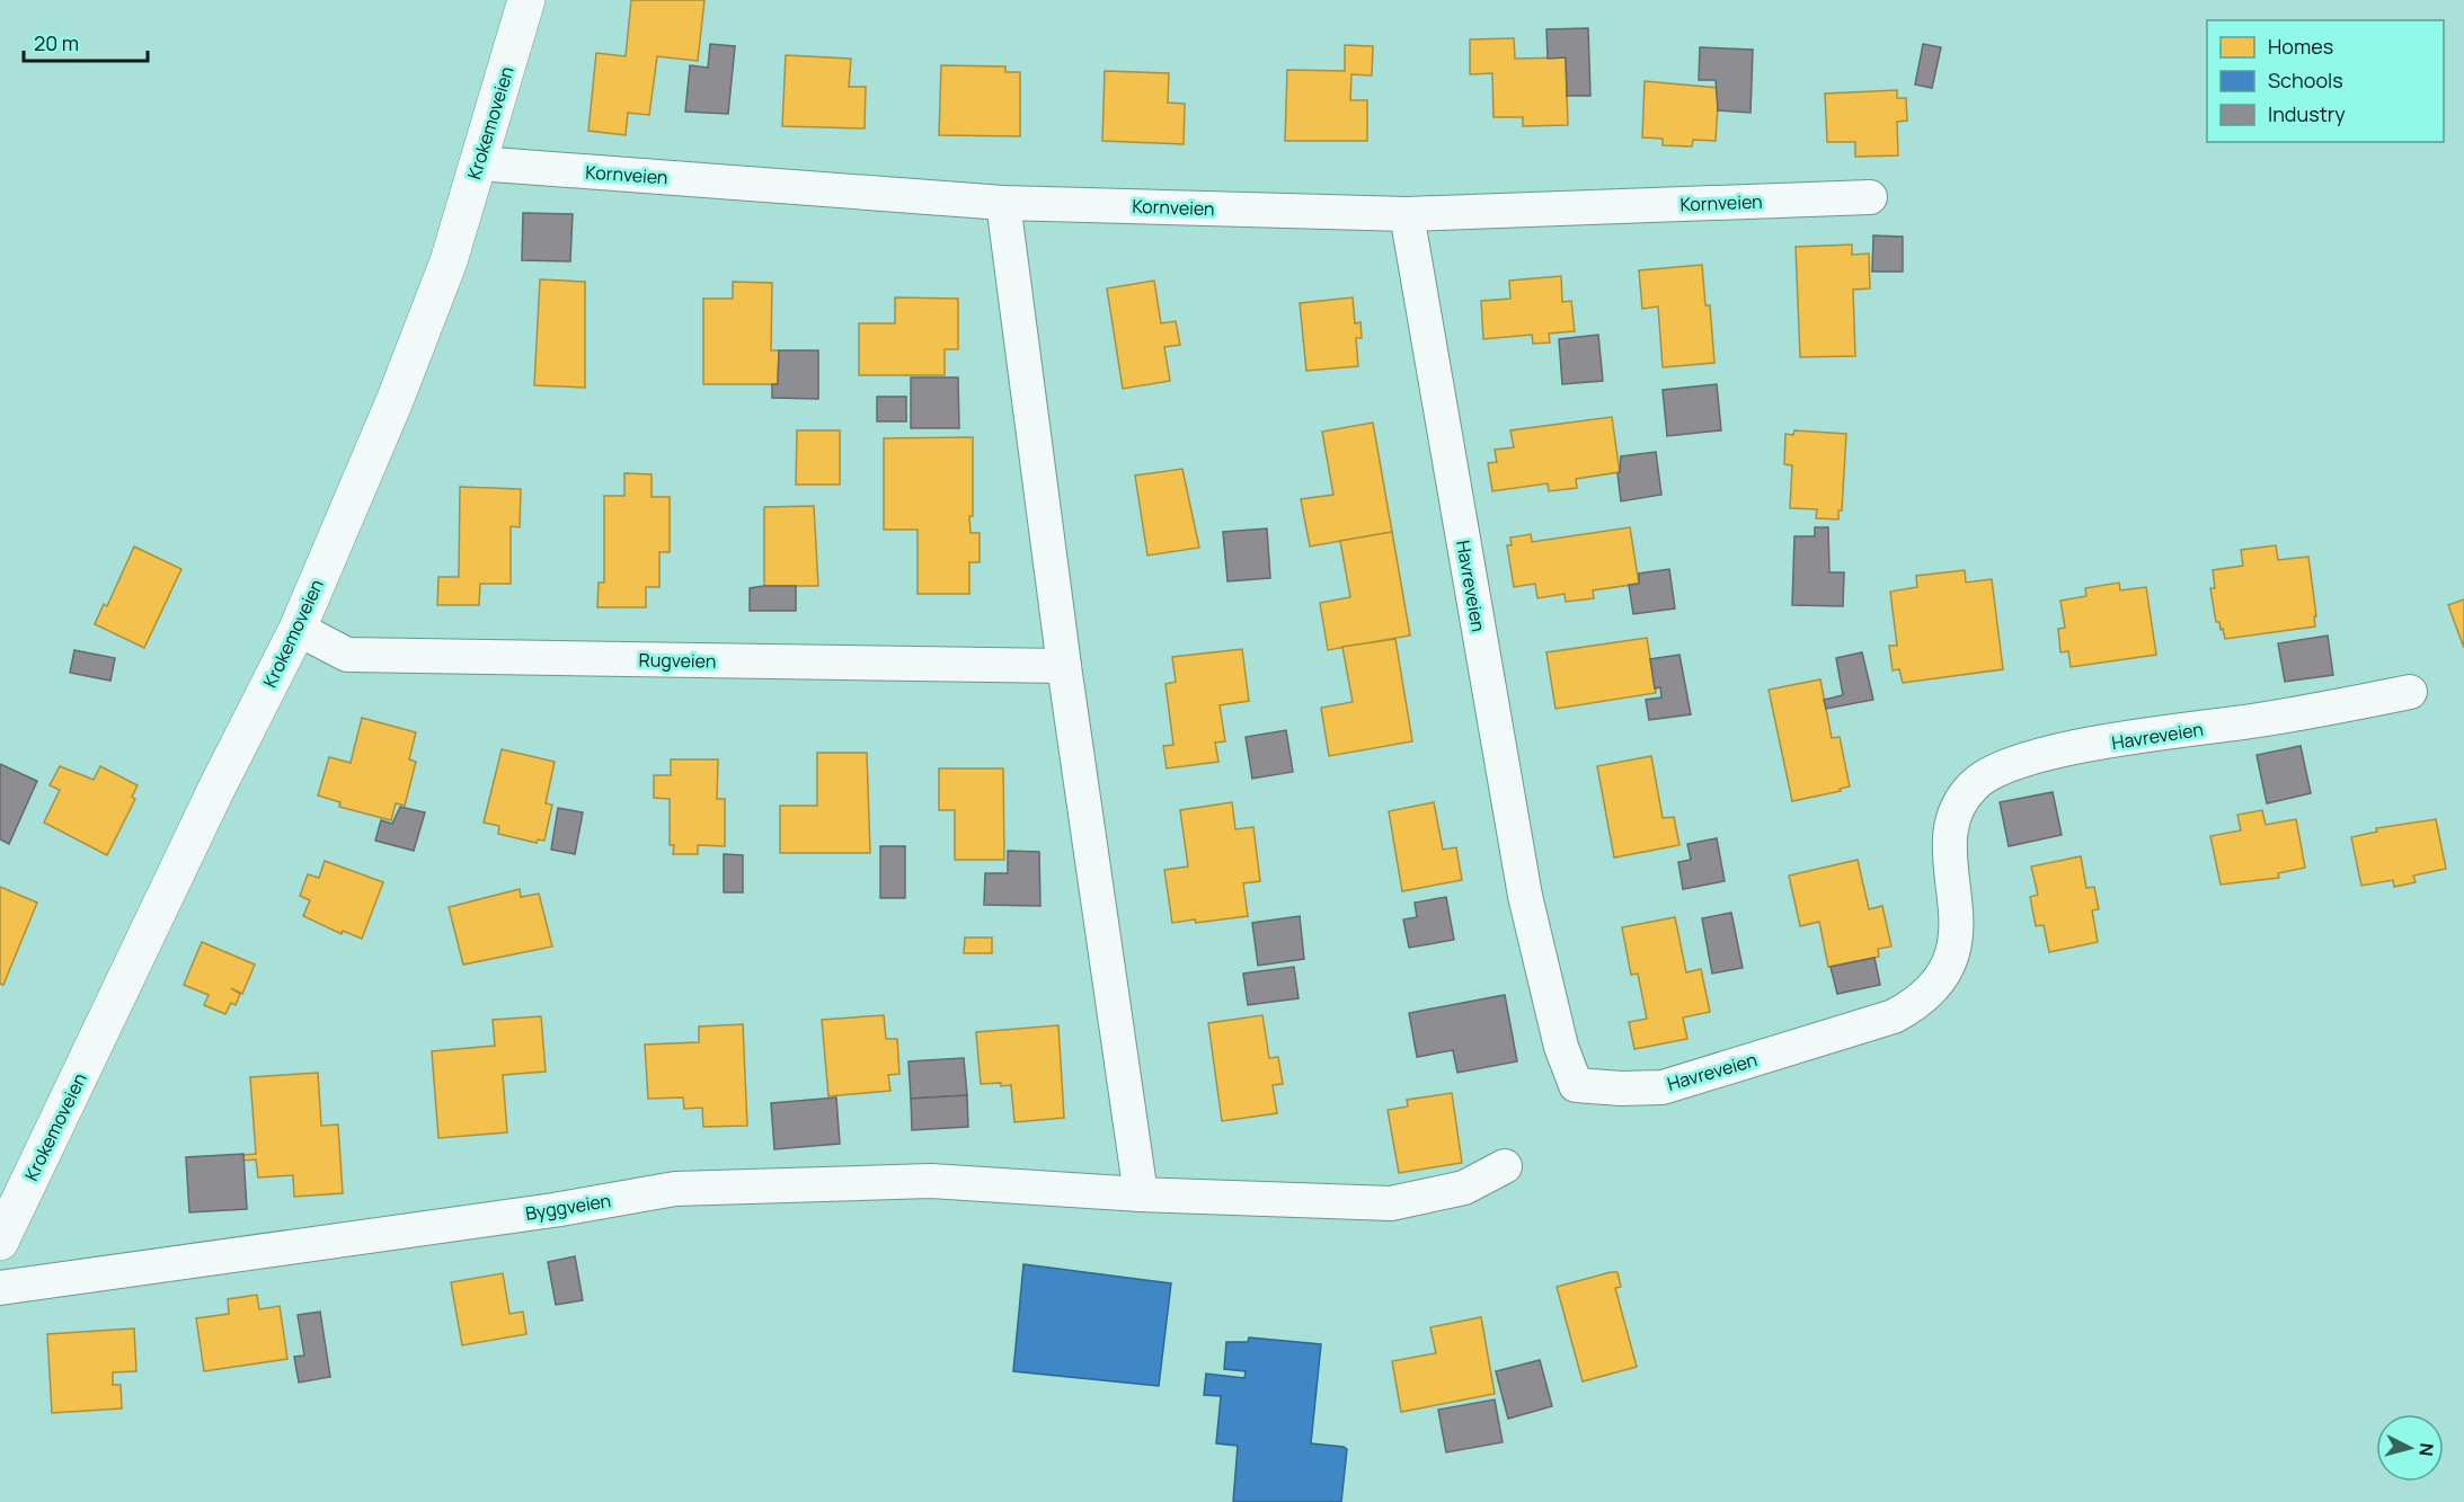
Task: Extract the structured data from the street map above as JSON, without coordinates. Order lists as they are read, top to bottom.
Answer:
{
  "streets": {
    "main road": ["Krokemoveien"],
    "street": [
      "Kornveien",
      "Havreveien",
      "Rugveien",
      "Byggveien"
    ]
  },
  "crossings": [
    ["Krokemoveien", "Kornveien"],
    ["Krokemoveien", "Rugveien"],
    ["Kornveien", "Havreveien"]
  ],
  "legend": ["Homes", "Schools", "Industry"],
  "scale_bar": "20 m",
  "north": "right"
}
